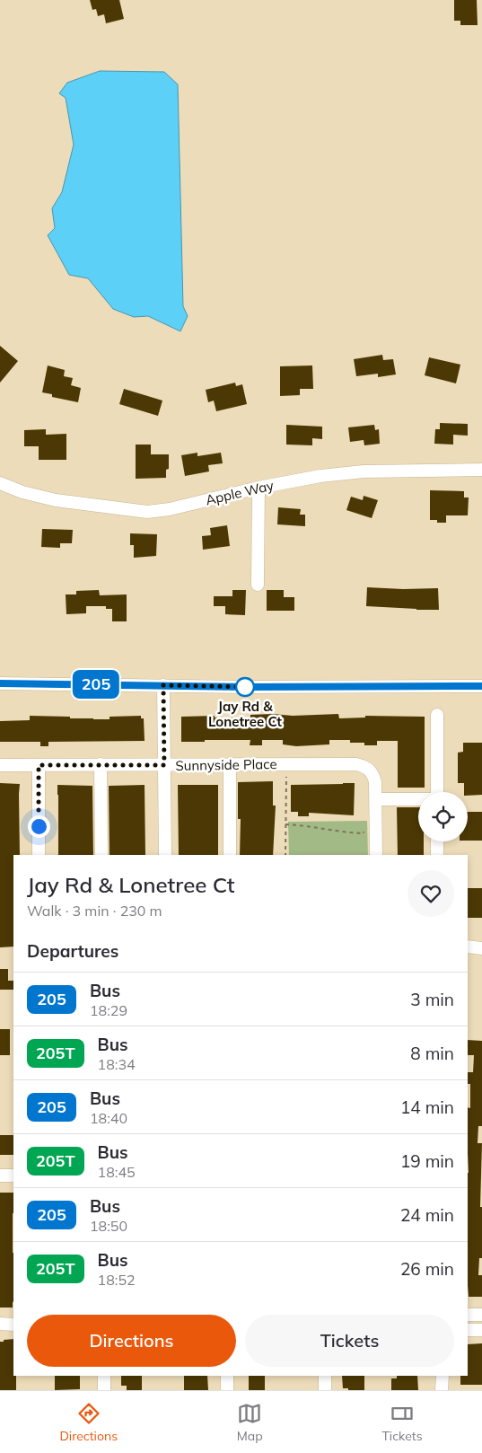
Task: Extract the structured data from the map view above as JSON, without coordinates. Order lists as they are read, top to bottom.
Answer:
{
  "streets": {
    "street": ["Apple Way", "Sunnyside Place"]
  },
  "places": ["Jay Rd & Lonetree Ct"],
  "lines": ["bus line 205"],
  "page": {
    "on_map": "205",
    "heading": [
      ["Jay Rd & Lonetree Ct", "Walk · 3 min · 230 m"],
      "Departures"
    ],
    "list": [
      {
        "mark": "205",
        "name": "Bus",
        "note": "18:29",
        "value": "3 min"
      },
      {
        "mark": "205T",
        "name": "Bus",
        "note": "18:34",
        "value": "8 min"
      },
      {
        "mark": "205",
        "name": "Bus",
        "note": "18:40",
        "value": "14 min"
      },
      {
        "mark": "205T",
        "name": "Bus",
        "note": "18:45",
        "value": "19 min"
      },
      {
        "mark": "205",
        "name": "Bus",
        "note": "18:50",
        "value": "24 min"
      },
      {
        "mark": "205T",
        "name": "Bus",
        "note": "18:52",
        "value": "26 min"
      }
    ],
    "buttons": ["Directions", "Tickets"],
    "tabs": ["Directions", "Map", "Tickets"]
  }
}
